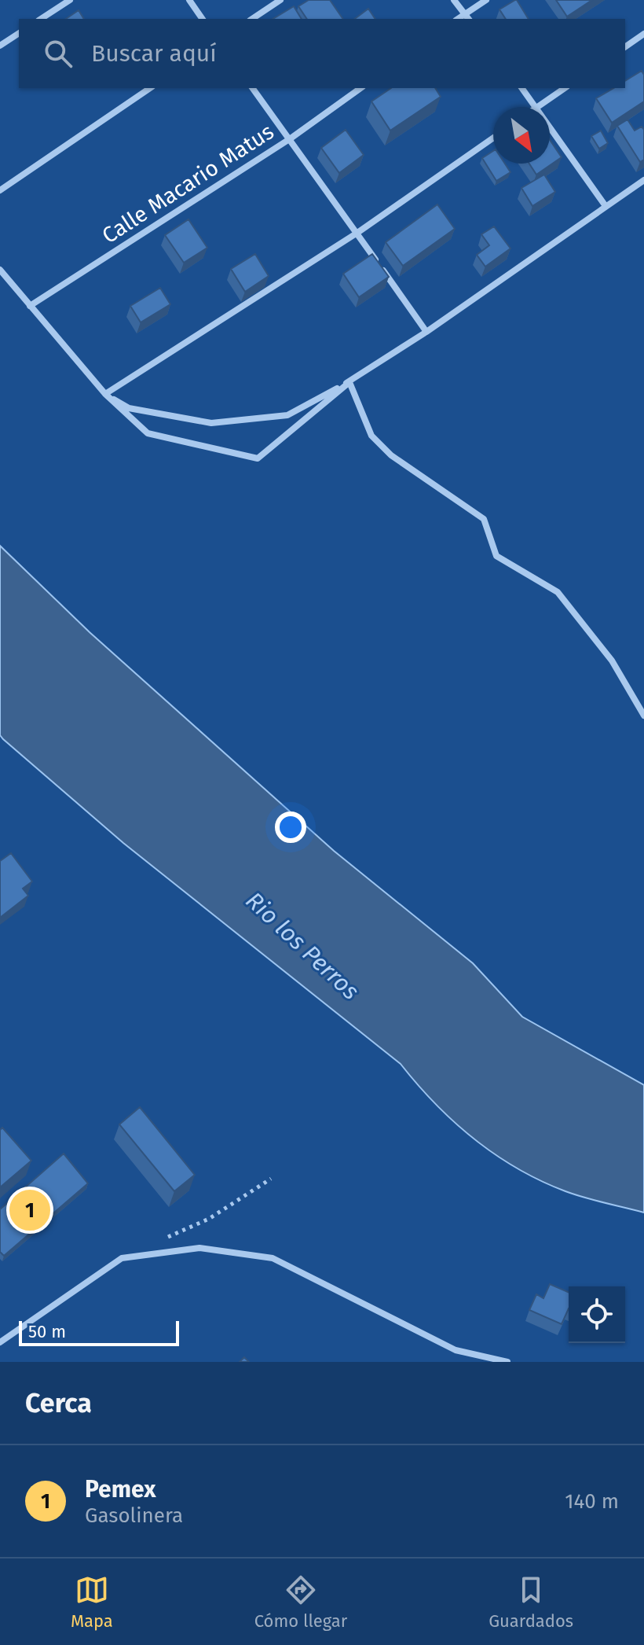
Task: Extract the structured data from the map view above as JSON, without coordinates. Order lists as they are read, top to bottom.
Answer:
{
  "streets": {
    "street": ["Calle Macario Matus"]
  },
  "water": ["Rio los Perros"],
  "scale_bar": "50 m",
  "north": "bottom right",
  "page": {
    "search": "Buscar aquí",
    "pins": "1",
    "scale": "50 m",
    "heading": "Cerca",
    "list": [
      {
        "mark": "1",
        "name": "Pemex",
        "note": "Gasolinera",
        "value": "140 m"
      }
    ],
    "nav": ["Mapa", "Cómo llegar", "Guardados"]
  }
}
